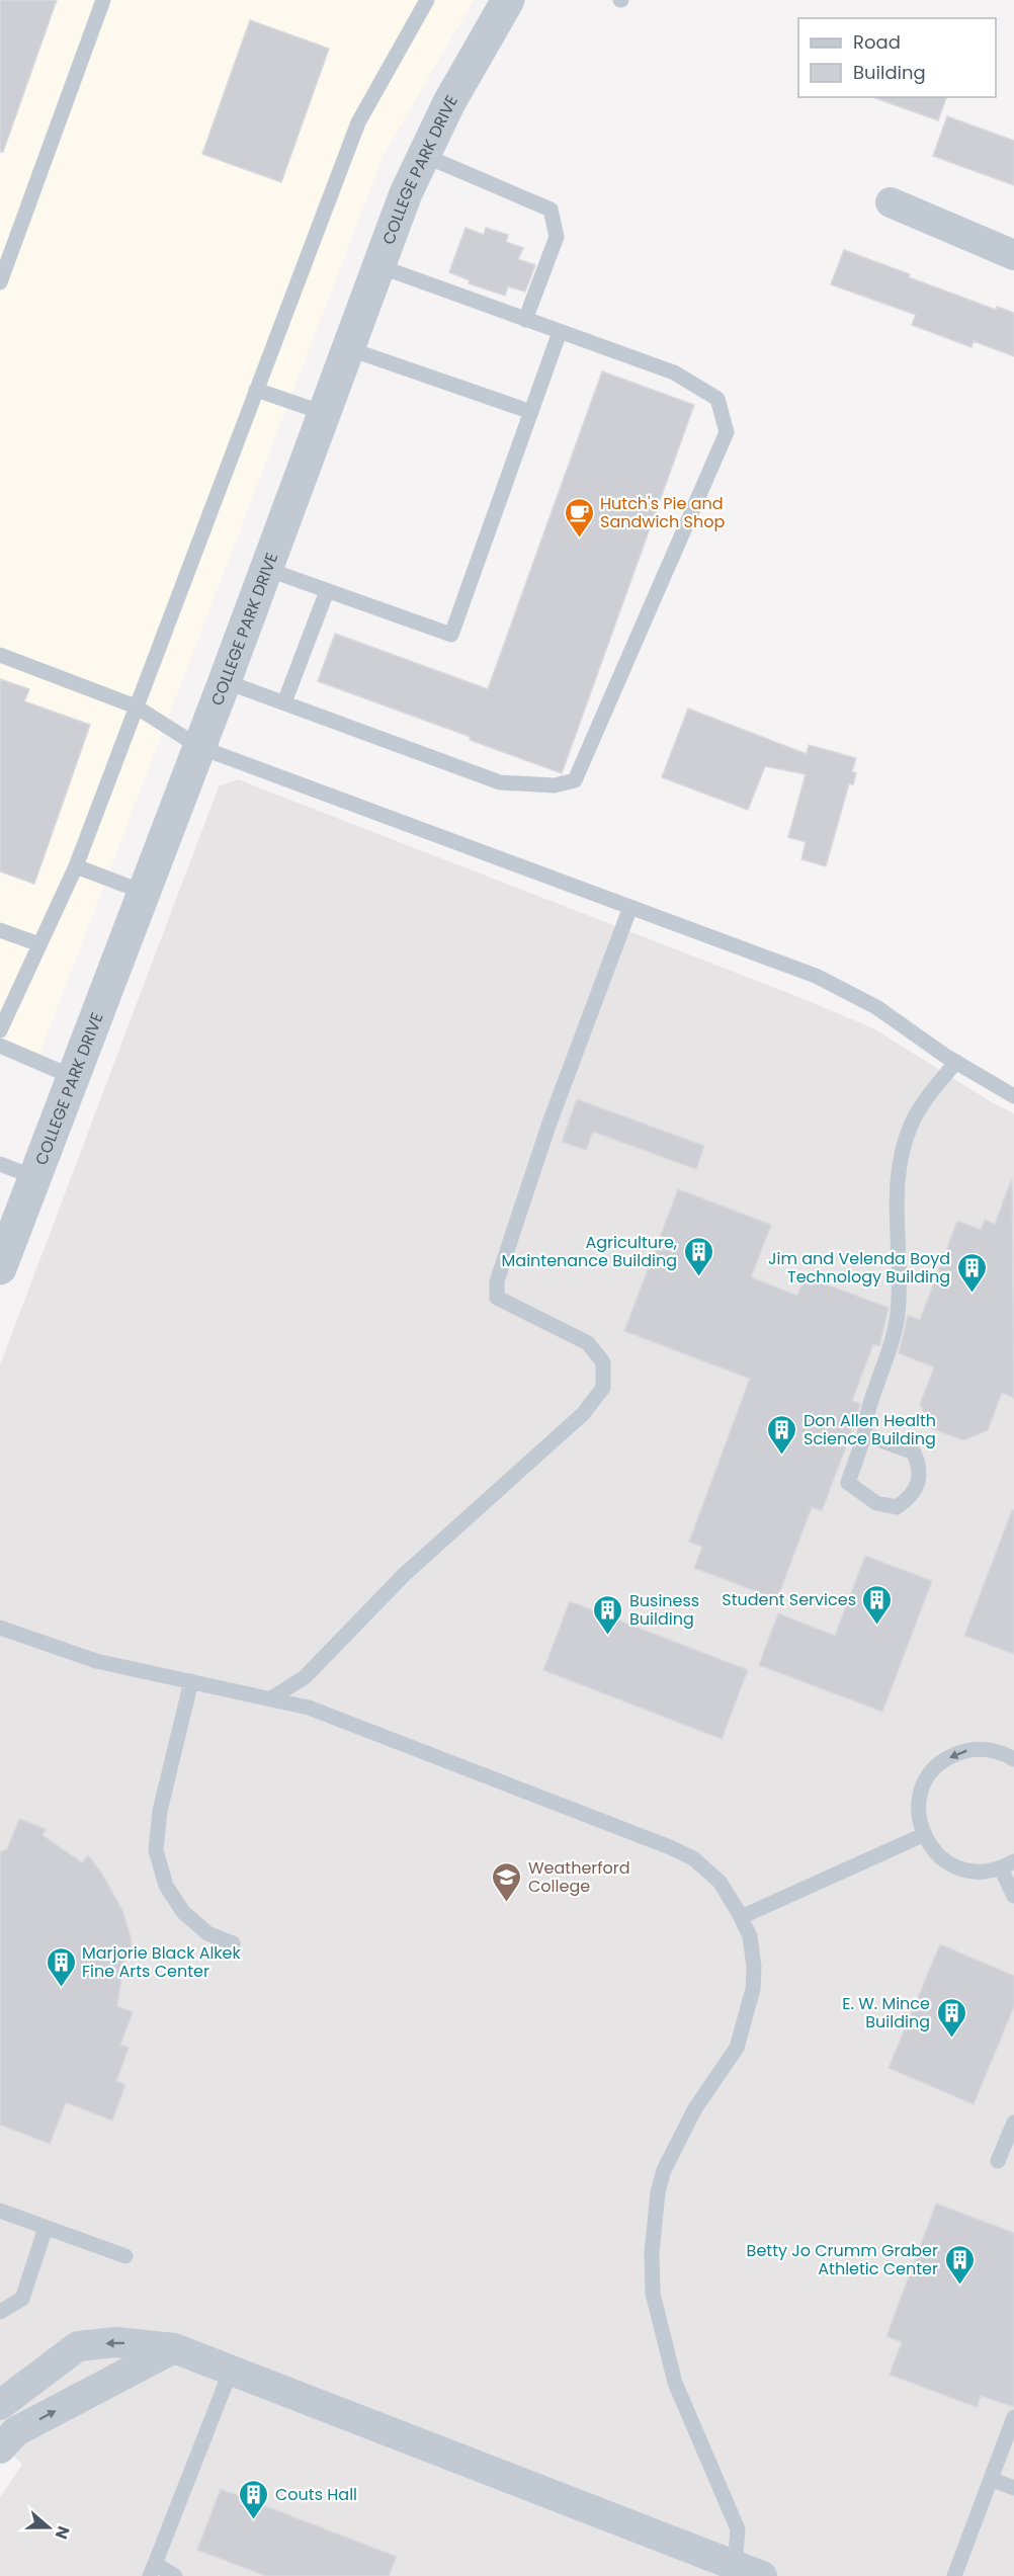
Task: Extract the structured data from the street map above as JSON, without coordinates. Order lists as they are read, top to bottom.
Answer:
{
  "streets": {
    "street": ["COLLEGE PARK DRIVE"]
  },
  "places": {
    "cafe": ["Hutch's Pie and Sandwich Shop"],
    "building": [
      "Agriculture, Maintenance Building",
      "Jim and Velenda Boyd Technology Building",
      "Don Allen Health Science Building",
      "Student Services",
      "Business Building",
      "Marjorie Black Alkek Fine Arts Center",
      "E. W. Mince Building",
      "Betty Jo Crumm Graber Athletic Center",
      "Couts Hall"
    ],
    "school or university": ["Weatherford College"]
  },
  "legend": ["Road", "Building"],
  "north": "right"
}
